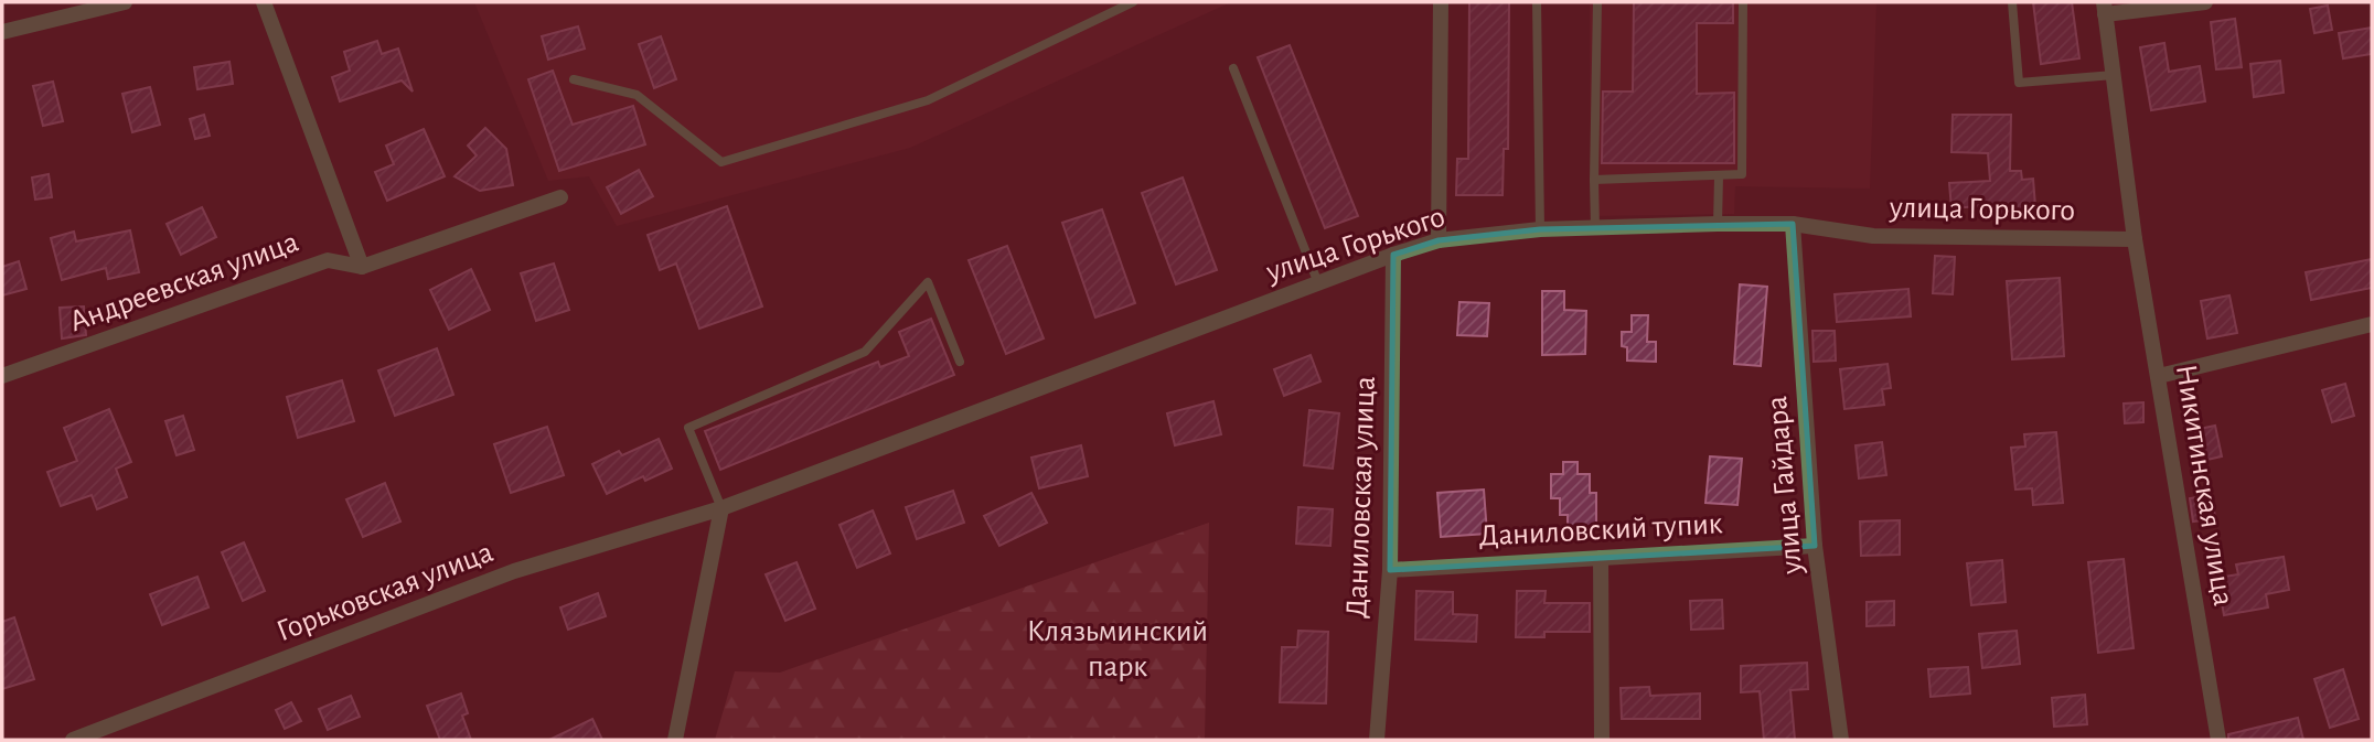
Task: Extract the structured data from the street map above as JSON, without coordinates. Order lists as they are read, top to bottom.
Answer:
{
  "streets": {
    "street": [
      "улица Горького",
      "Андреевская улица",
      "улица Гайдара",
      "Никитинская улица",
      "Даниловская улица",
      "Даниловский тупик",
      "Горьковская улица"
    ]
  },
  "crossings": [
    ["улица Горького", "улица Гайдара"],
    ["улица Горького", "Никитинская улица"],
    ["улица Горького", "Даниловская улица"],
    ["улица Горького", "Горьковская улица"],
    ["улица Гайдара", "Даниловский тупик"],
    ["Даниловская улица", "Даниловский тупик"]
  ],
  "parks": ["Клязьминский парк"]
}
